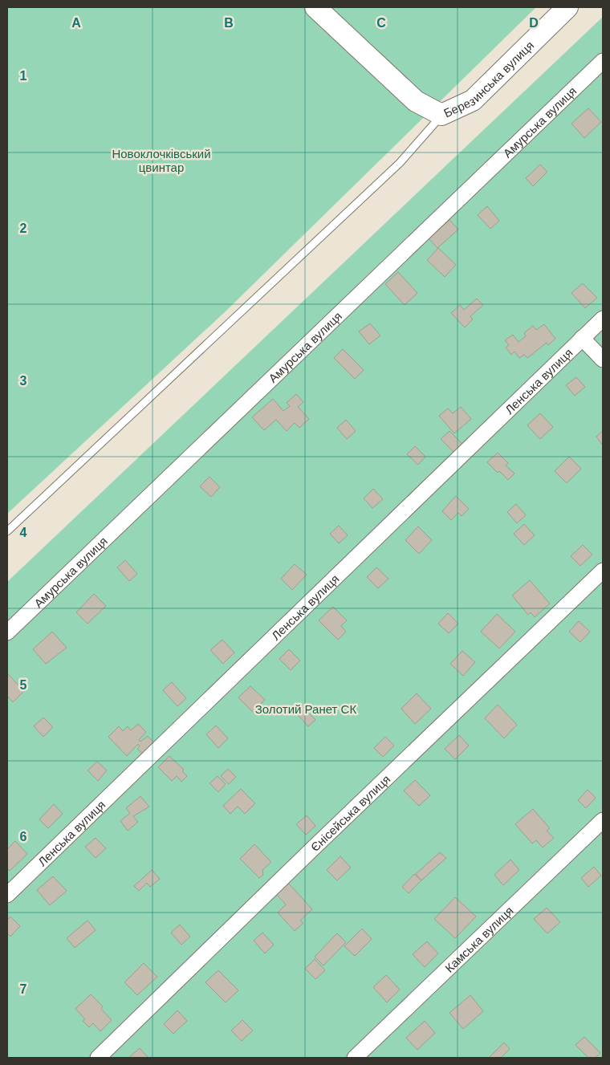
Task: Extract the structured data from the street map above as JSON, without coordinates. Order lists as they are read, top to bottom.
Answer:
{
  "streets": {
    "street": [
      "Березинська вулиця",
      "Амурська вулиця",
      "Ленська вулиця",
      "Єнісейська вулиця",
      "Камська вулиця"
    ]
  },
  "parks": ["Новоклочківський цвинтар", "Золотий Ранет СК"],
  "grid": {
    "columns": [
      "A",
      "B",
      "C",
      "D"
    ],
    "rows": [
      "1",
      "2",
      "3",
      "4",
      "5",
      "6",
      "7"
    ]
  }
}
